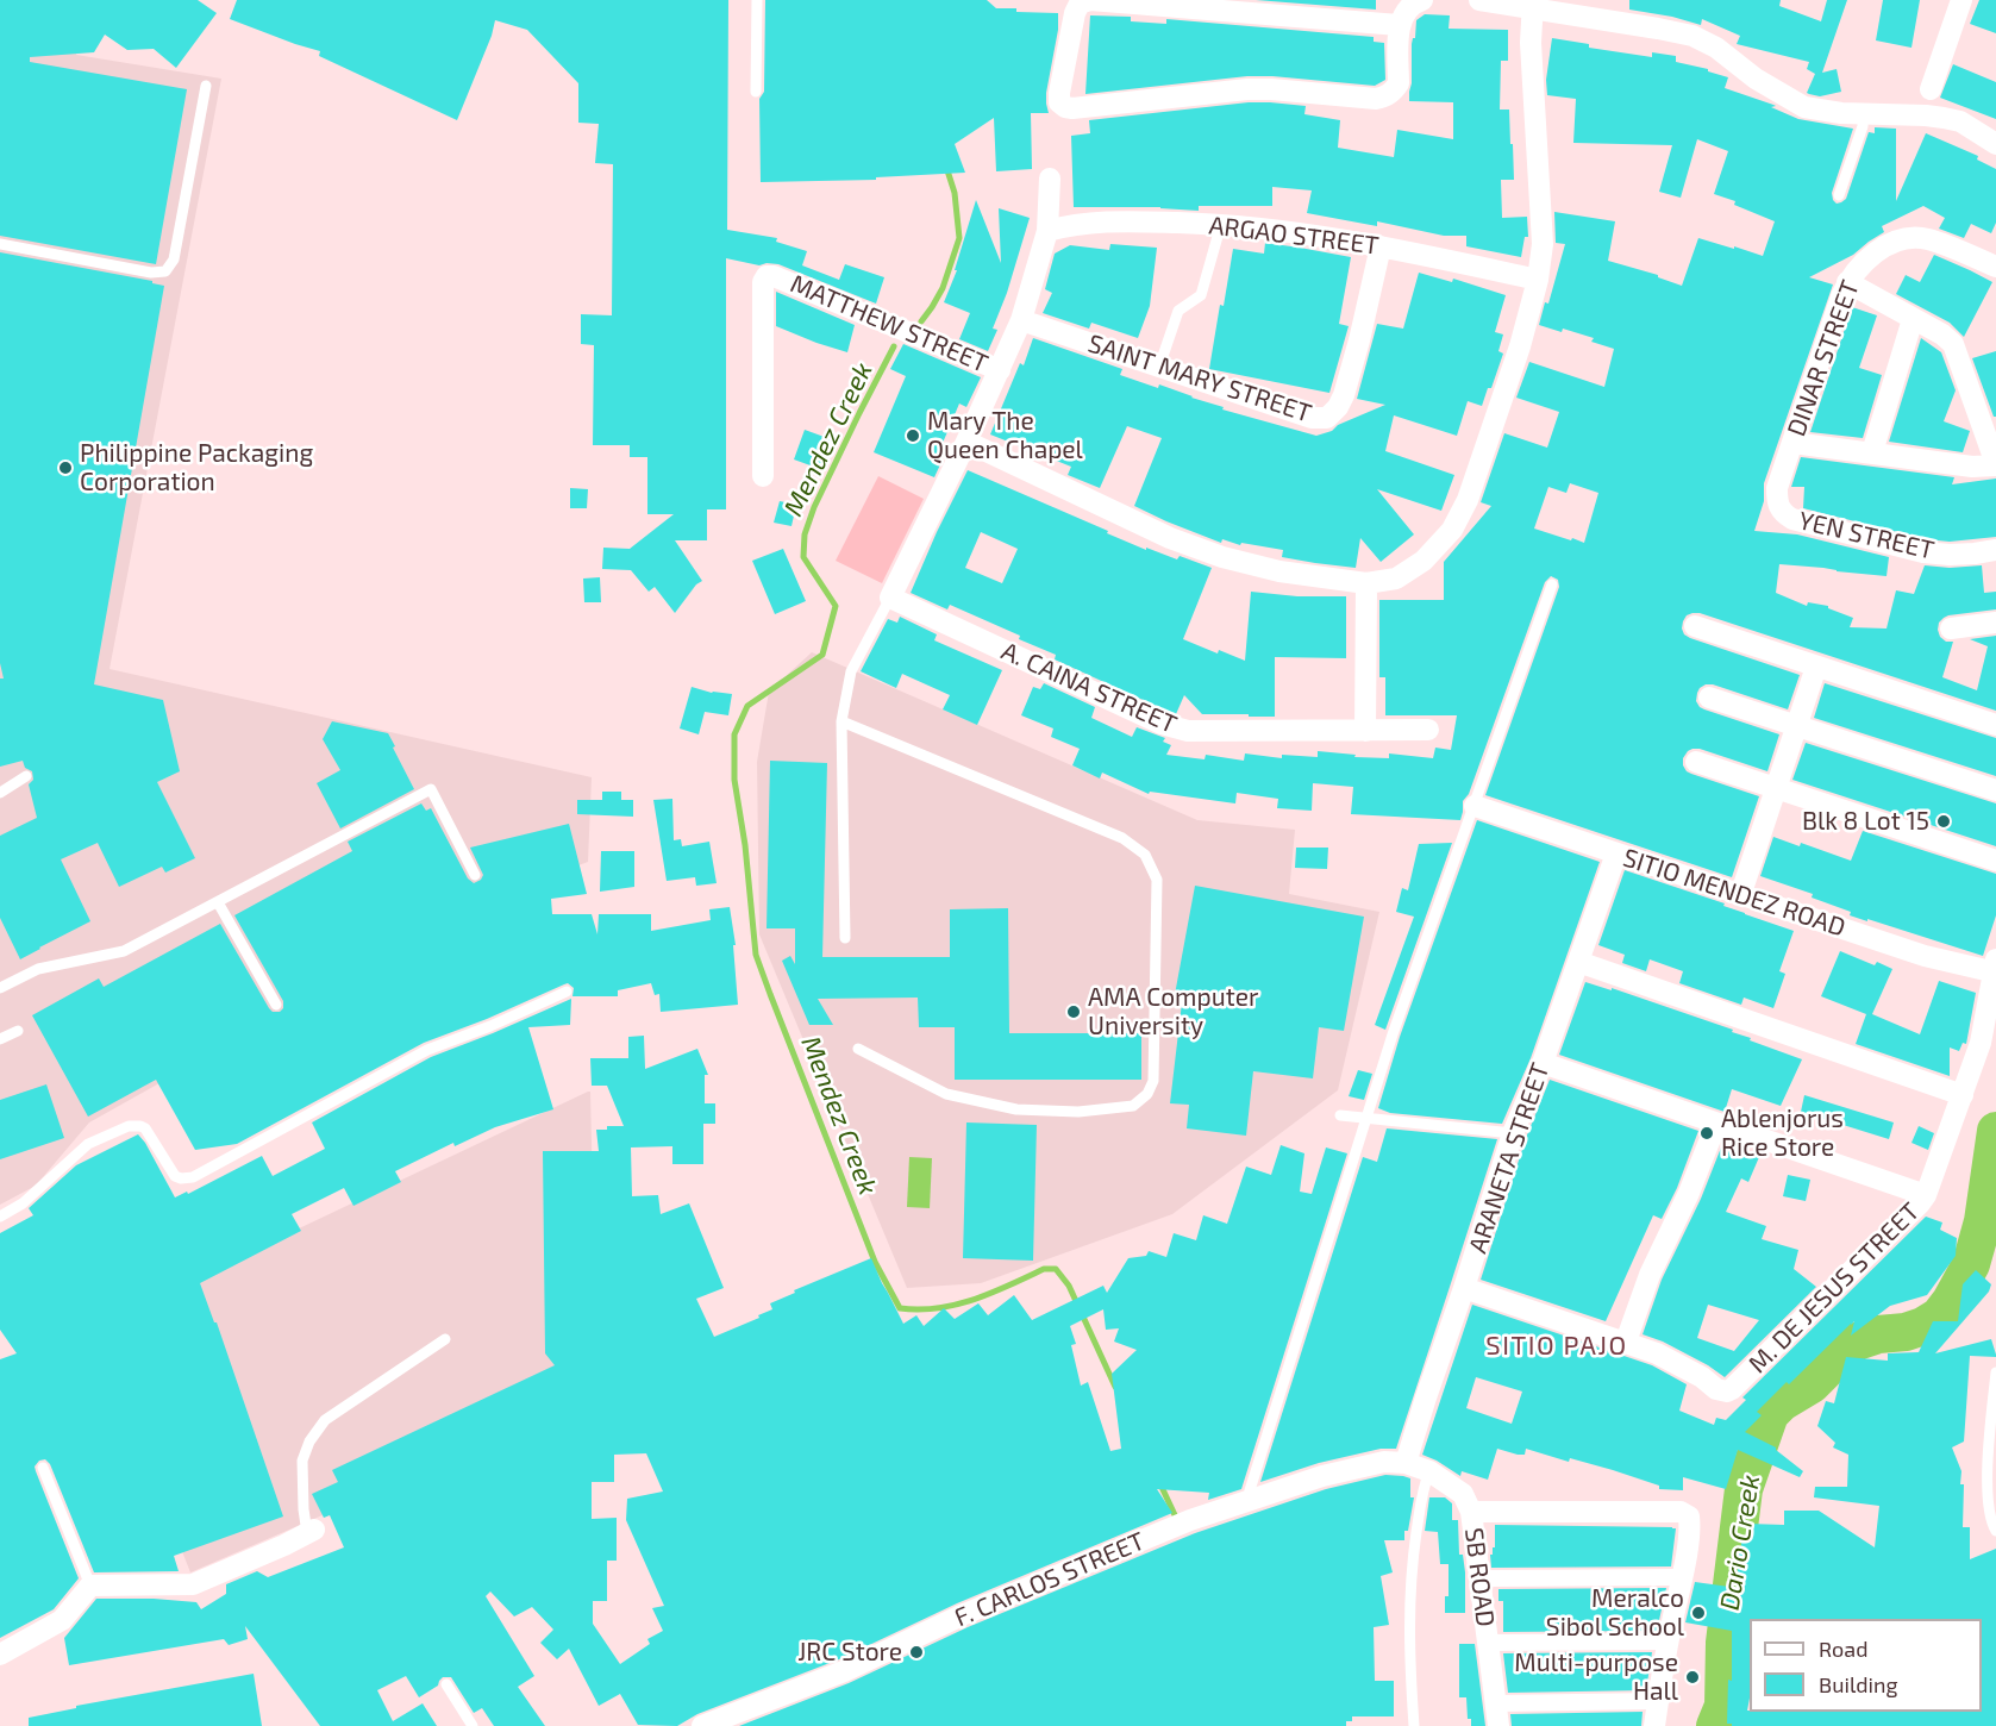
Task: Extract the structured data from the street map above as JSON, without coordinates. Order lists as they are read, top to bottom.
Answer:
{
  "streets": {
    "street": [
      "ARGAO STREET",
      "MATTHEW STREET",
      "DINAR STREET",
      "SAINT MARY STREET",
      "YEN STREET",
      "A. CAINA STREET",
      "SITIO MENDEZ ROAD",
      "ARANETA STREET",
      "M. DE JESUS STREET",
      "SB ROAD",
      "F. CARLOS STREET"
    ]
  },
  "crossings": [
    ["ARGAO STREET", "SAINT MARY STREET"],
    ["DINAR STREET", "YEN STREET"],
    ["SITIO MENDEZ ROAD", "ARANETA STREET"],
    ["SITIO MENDEZ ROAD", "M. DE JESUS STREET"],
    ["ARANETA STREET", "SB ROAD"],
    ["ARANETA STREET", "F. CARLOS STREET"],
    ["SB ROAD", "F. CARLOS STREET"]
  ],
  "districts": ["SITIO PAJO"],
  "water": ["Mendez Creek", "Dario Creek"],
  "places": [
    "Mary The Queen Chapel",
    "Philippine Packaging Corporation",
    "Blk 8 Lot 15",
    "AMA Computer University",
    "Ablenjorus Rice Store",
    "Meralco Sibol School",
    "JRC Store",
    "Multi-purpose Hall"
  ],
  "legend": ["Road", "Building"]
}
